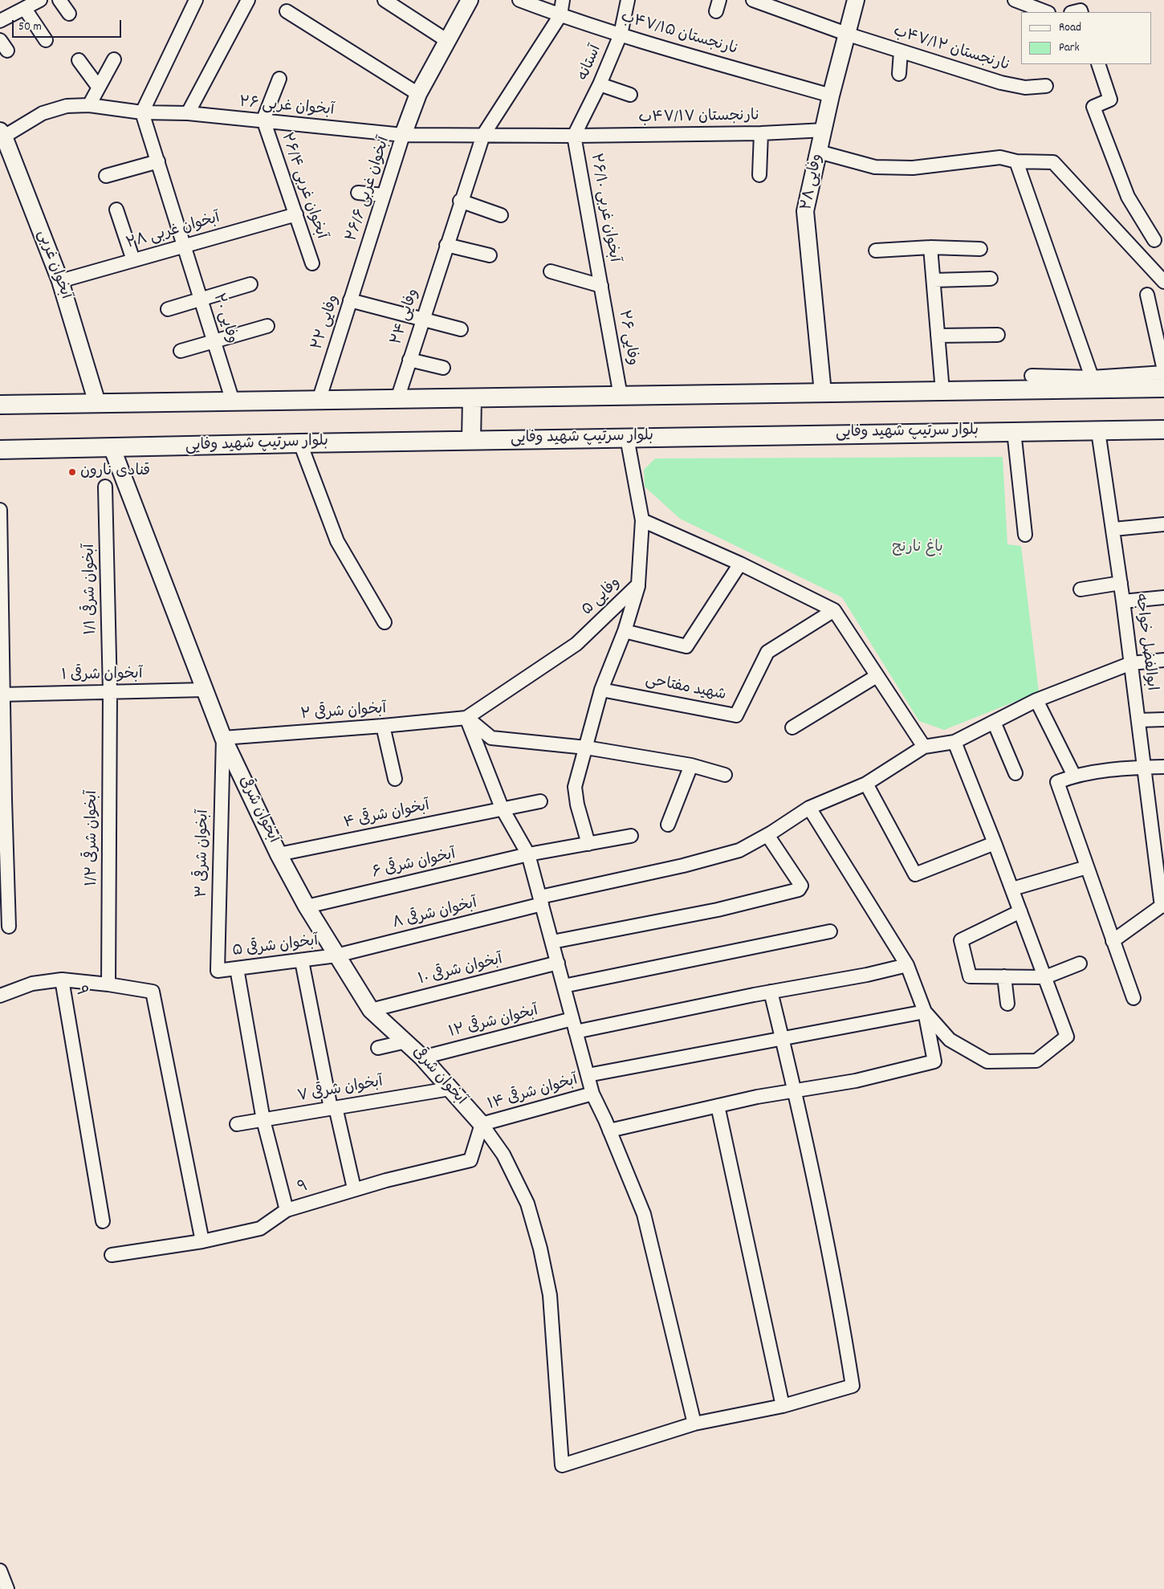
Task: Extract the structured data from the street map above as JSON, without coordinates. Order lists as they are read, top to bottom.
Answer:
{
  "streets": {
    "main road": ["بلوار سرتیپ شهید وفایی"],
    "street": [
      "نارنجستان ۴۷/۱۵ب",
      "نارنجستان ۴۷/۱۲ب",
      "آستانه",
      "آبخوان غربی ۲۶",
      "نارنجستان ۴۷/۱۷ب",
      "وفایی ۲۸",
      "آبخوان غربی ۲۶/۴",
      "آبخوان غربی ۲۶/۶",
      "آبخوان غربی ۲۶/۱۰",
      "آبخوان غربی ۲۸",
      "آبخوان غربی",
      "وفایی ۲۴",
      "وفایی ۲۰",
      "وفایی ۲۲",
      "وفایی ۲۶",
      "آبخوان شرقی ۱/۱",
      "وفایی ۵",
      "ابوالفضل خواجه",
      "آبخوان شرقی ۱",
      "شهید مفتاحی",
      "آبخوان شرقی ۲",
      "آبخوان شرقی",
      "آبخوان شرقی ۴",
      "آبخوان شرقی ۱/۲",
      "آبخوان شرقی ۳",
      "آبخوان شرقی ۶",
      "آبخوان شرقی ۸",
      "آبخوان شرقی ۵",
      "آبخوان شرقی ۱۰",
      "۹",
      "آبخوان شرقی ۱۲",
      "آبخوان شرقی ۷",
      "آبخوان شرقی ۱۴"
    ]
  },
  "crossings": [
    ["نارنجستان ۴۷/۱۵ب", "آستانه"],
    ["نارنجستان ۴۷/۱۵ب", "وفایی ۲۸"],
    ["نارنجستان ۴۷/۱۵ب", "وفایی ۲۴"],
    ["نارنجستان ۴۷/۱۲ب", "وفایی ۲۸"],
    ["آستانه", "آبخوان غربی ۲۶"],
    ["آستانه", "نارنجستان ۴۷/۱۷ب"],
    ["آستانه", "آبخوان غربی ۲۶/۱۰"],
    ["آبخوان غربی ۲۶", "نارنجستان ۴۷/۱۷ب"],
    ["آبخوان غربی ۲۶", "آبخوان غربی ۲۶/۴"],
    ["آبخوان غربی ۲۶", "آبخوان غربی ۲۶/۶"],
    ["آبخوان غربی ۲۶", "آبخوان غربی ۲۶/۱۰"],
    ["آبخوان غربی ۲۶", "آبخوان غربی"],
    ["آبخوان غربی ۲۶", "وفایی ۲۴"],
    ["آبخوان غربی ۲۶", "وفایی ۲۰"],
    ["نارنجستان ۴۷/۱۷ب", "وفایی ۲۸"],
    ["نارنجستان ۴۷/۱۷ب", "آبخوان غربی ۲۶/۱۰"],
    ["آبخوان غربی ۲۶/۴", "آبخوان غربی ۲۸"],
    ["آبخوان غربی ۲۶/۶", "وفایی ۲۲"],
    ["آبخوان غربی ۲۶/۱۰", "وفایی ۲۶"],
    ["آبخوان غربی ۲۸", "آبخوان غربی"],
    ["آبخوان غربی ۲۸", "وفایی ۲۰"],
    ["بلوار سرتیپ شهید وفایی", "وفایی ۵"],
    ["بلوار سرتیپ شهید وفایی", "ابوالفضل خواجه"],
    ["بلوار سرتیپ شهید وفایی", "آبخوان شرقی"],
    ["آبخوان شرقی ۱/۱", "آبخوان شرقی ۱"],
    ["آبخوان شرقی ۱/۱", "آبخوان شرقی ۱/۲"],
    ["وفایی ۵", "آبخوان شرقی ۲"],
    ["آبخوان شرقی ۱", "آبخوان شرقی"],
    ["آبخوان شرقی ۱", "آبخوان شرقی ۱/۲"],
    ["آبخوان شرقی ۲", "آبخوان شرقی"],
    ["آبخوان شرقی ۲", "آبخوان شرقی ۳"],
    ["آبخوان شرقی", "آبخوان شرقی ۴"],
    ["آبخوان شرقی", "آبخوان شرقی ۳"],
    ["آبخوان شرقی", "آبخوان شرقی ۶"],
    ["آبخوان شرقی", "آبخوان شرقی ۸"],
    ["آبخوان شرقی", "آبخوان شرقی ۵"],
    ["آبخوان شرقی", "آبخوان شرقی ۱۰"],
    ["آبخوان شرقی", "۹"],
    ["آبخوان شرقی", "آبخوان شرقی ۱۲"],
    ["آبخوان شرقی", "آبخوان شرقی ۷"],
    ["آبخوان شرقی", "آبخوان شرقی ۱۴"],
    ["آبخوان شرقی ۳", "آبخوان شرقی ۵"],
    ["آبخوان شرقی ۸", "آبخوان شرقی ۵"],
    ["۹", "آبخوان شرقی ۱۴"]
  ],
  "parks": ["باغ نارنج"],
  "places": ["قنادی نارون"],
  "legend": ["Road", "Park"],
  "scale_bar": "50 m"
}
